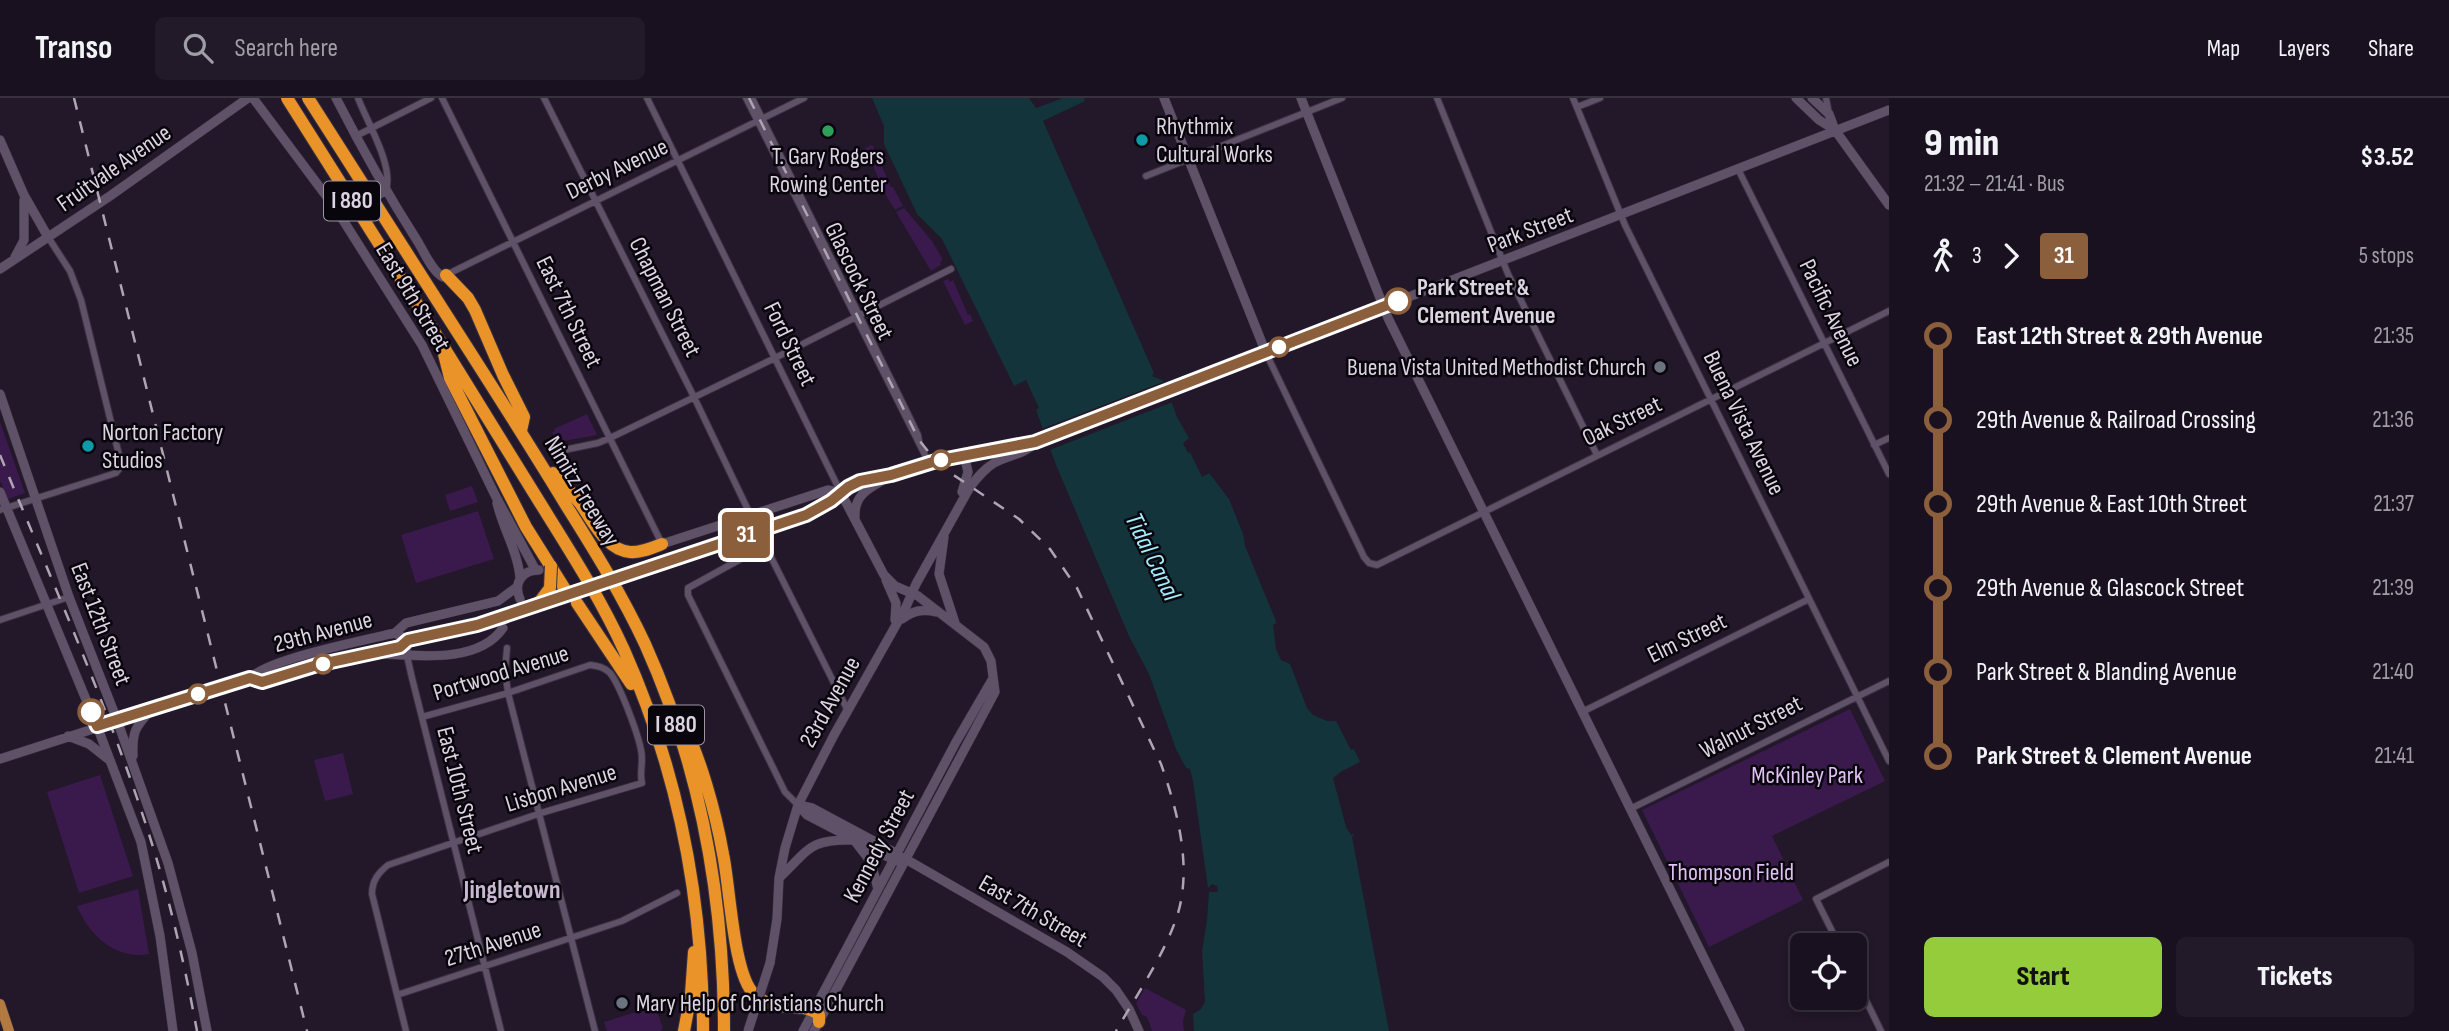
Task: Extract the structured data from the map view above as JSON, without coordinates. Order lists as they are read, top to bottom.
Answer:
{
  "streets": {
    "highway": ["I 880", "Nimitz Freeway"],
    "main road": [
      "Fruitvale Avenue",
      "Park Street",
      "East 9th Street",
      "East 7th Street",
      "Ford Street",
      "East 12th Street",
      "29th Avenue",
      "23rd Avenue",
      "Kennedy Street"
    ],
    "street": [
      "Derby Avenue",
      "Glascock Street",
      "Chapman Street",
      "Pacific Avenue",
      "Oak Street",
      "Buena Vista Avenue",
      "Elm Street",
      "Portwood Avenue",
      "Walnut Street",
      "Lisbon Avenue",
      "East 10th Street",
      "27th Avenue"
    ]
  },
  "crossings": [
    ["Fruitvale Avenue", "East 9th Street"],
    ["Derby Avenue", "Glascock Street"],
    ["Derby Avenue", "Chapman Street"],
    ["Derby Avenue", "East 7th Street"],
    ["Derby Avenue", "Ford Street"],
    ["Park Street", "Pacific Avenue"],
    ["Park Street", "Oak Street"],
    ["Park Street", "Buena Vista Avenue"],
    ["Park Street", "29th Avenue"],
    ["Park Street", "23rd Avenue"],
    ["Glascock Street", "29th Avenue"],
    ["Chapman Street", "29th Avenue"],
    ["East 7th Street", "29th Avenue"],
    ["East 7th Street", "23rd Avenue"],
    ["East 7th Street", "Kennedy Street"],
    ["Pacific Avenue", "Oak Street"],
    ["Ford Street", "29th Avenue"],
    ["Ford Street", "23rd Avenue"],
    ["Ford Street", "Kennedy Street"],
    ["Oak Street", "Buena Vista Avenue"],
    ["Buena Vista Avenue", "Elm Street"],
    ["Buena Vista Avenue", "Walnut Street"],
    ["East 12th Street", "29th Avenue"],
    ["29th Avenue", "23rd Avenue"],
    ["29th Avenue", "East 10th Street"],
    ["Portwood Avenue", "Lisbon Avenue"],
    ["Portwood Avenue", "East 10th Street"],
    ["23rd Avenue", "Kennedy Street"],
    ["Lisbon Avenue", "East 10th Street"],
    ["Lisbon Avenue", "27th Avenue"],
    ["East 10th Street", "27th Avenue"]
  ],
  "districts": ["Jingletown"],
  "water": ["Tidal Canal"],
  "parks": ["McKinley Park", "Thompson Field"],
  "places": [
    "T. Gary Rogers Rowing Center",
    "Rhythmix Cultural Works",
    "Park Street & Clement Avenue",
    "Buena Vista United Methodist Church",
    "Norton Factory Studios",
    "Mary Help of Christians Church"
  ],
  "lines": ["bus line 31"],
  "page": {
    "header": "Transo",
    "search": "Search here",
    "nav": ["Map", "Layers", "Share"],
    "on_map": "31",
    "heading": ["9 min", "21:32 – 21:41 · Bus", "$3.52"],
    "legs": ["3", "31", "5 stops"],
    "list": [
      {
        "name": "East 12th Street & 29th Avenue",
        "value": "21:35"
      },
      {
        "name": "29th Avenue & Railroad Crossing",
        "value": "21:36"
      },
      {
        "name": "29th Avenue & East 10th Street",
        "value": "21:37"
      },
      {
        "name": "29th Avenue & Glascock Street",
        "value": "21:39"
      },
      {
        "name": "Park Street & Blanding Avenue",
        "value": "21:40"
      },
      {
        "name": "Park Street & Clement Avenue",
        "value": "21:41"
      }
    ],
    "buttons": ["Start", "Tickets"]
  }
}
